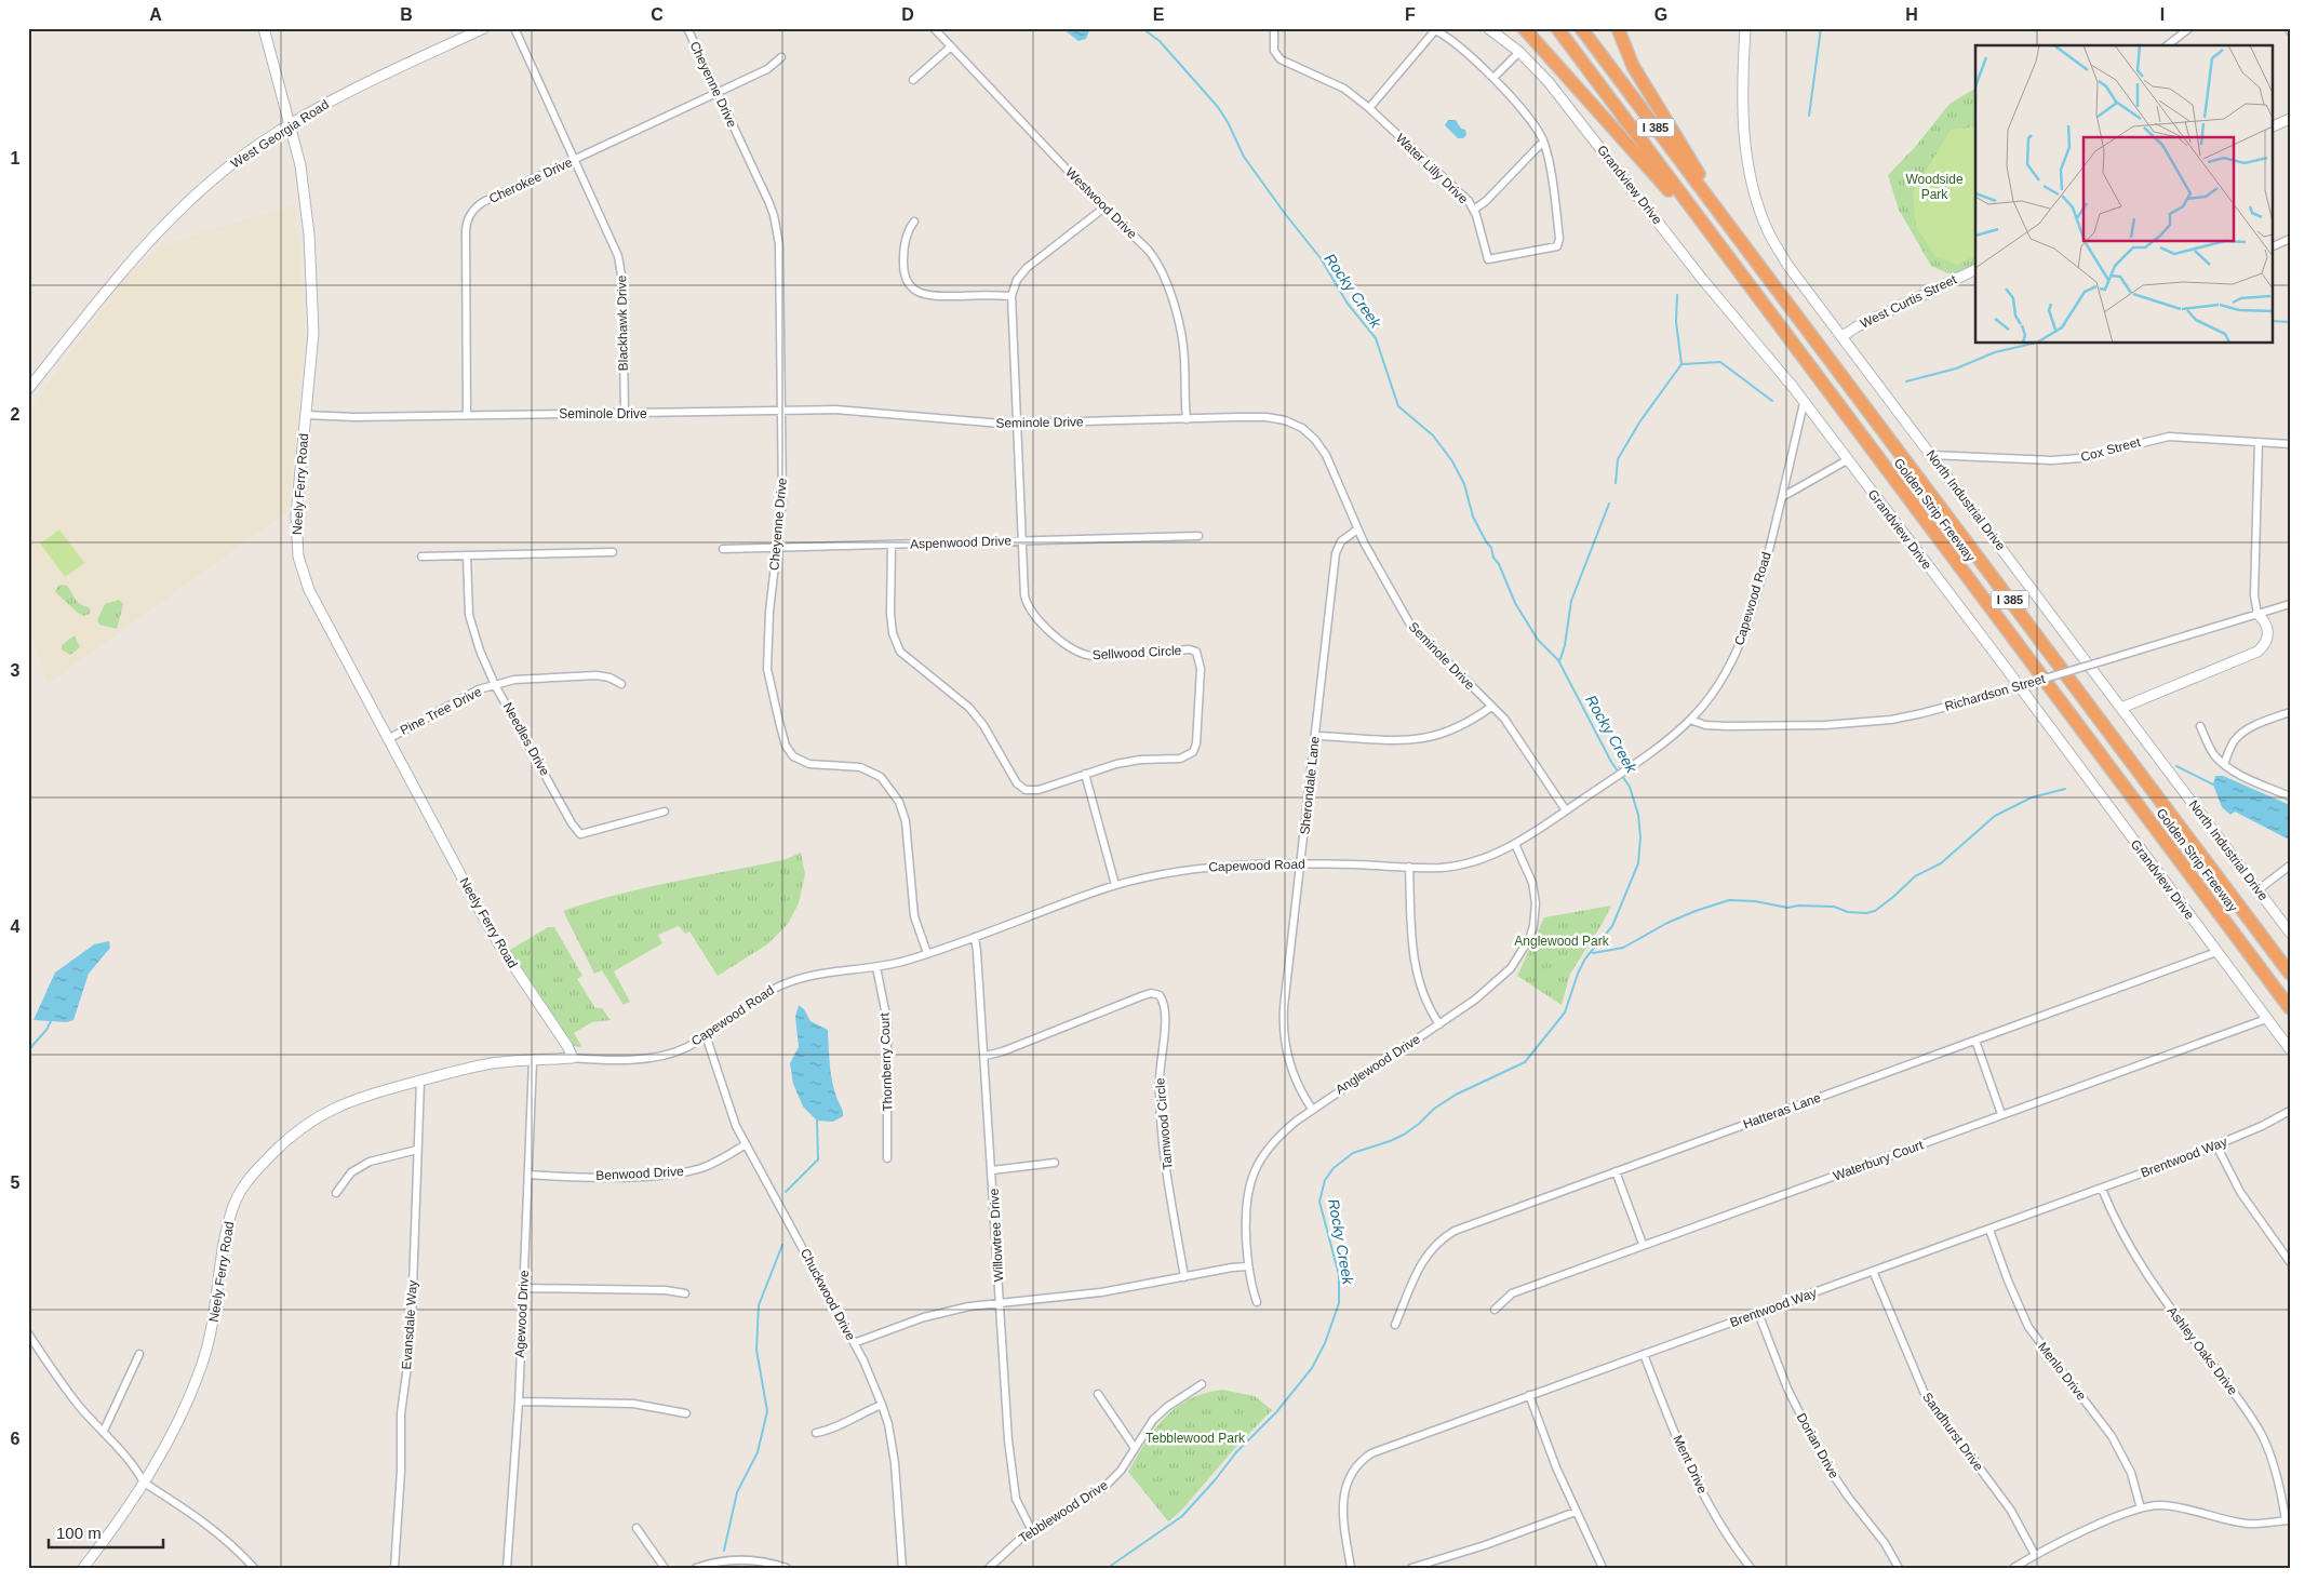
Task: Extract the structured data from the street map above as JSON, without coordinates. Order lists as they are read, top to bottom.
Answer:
{
  "streets": {
    "highway": ["I 385", "Golden Strip Freeway"],
    "street": [
      "Cheyenne Drive",
      "West Georgia Road",
      "Water Lilly Drive",
      "Cherokee Drive",
      "Grandview Drive",
      "Westwood Drive",
      "West Curtis Street",
      "Blackhawk Drive",
      "Seminole Drive",
      "Cox Street",
      "Neely Ferry Road",
      "North Industrial Drive",
      "Aspenwood Drive",
      "Capewood Road",
      "Sellwood Circle",
      "Richardson Street",
      "Pine Tree Drive",
      "Needles Drive",
      "Sherondale Lane",
      "Thornberry Court",
      "Anglewood Drive",
      "Hatteras Lane",
      "Tamwood Circle",
      "Brentwood Way",
      "Waterbury Court",
      "Benwood Drive",
      "Willowtree Drive",
      "Chuckwood Drive",
      "Agewood Drive",
      "Evansdale Way",
      "Ashley Oaks Drive",
      "Menlo Drive",
      "Sandhurst Drive",
      "Dorian Drive",
      "Ment Drive",
      "Tebblewood Drive"
    ]
  },
  "crossings": [
    ["Cheyenne Drive", "Cherokee Drive"],
    ["Cheyenne Drive", "Seminole Drive"],
    ["Cheyenne Drive", "Aspenwood Drive"],
    ["Cheyenne Drive", "Capewood Road"],
    ["West Georgia Road", "Neely Ferry Road"],
    ["Cherokee Drive", "Blackhawk Drive"],
    ["Cherokee Drive", "Seminole Drive"],
    ["Grandview Drive", "Capewood Road"],
    ["Grandview Drive", "Hatteras Lane"],
    ["Grandview Drive", "Waterbury Court"],
    ["Westwood Drive", "Seminole Drive"],
    ["Westwood Drive", "Sellwood Circle"],
    ["West Curtis Street", "North Industrial Drive"],
    ["Blackhawk Drive", "Seminole Drive"],
    ["Seminole Drive", "Neely Ferry Road"],
    ["Seminole Drive", "Capewood Road"],
    ["Seminole Drive", "Sellwood Circle"],
    ["Seminole Drive", "Sherondale Lane"],
    ["Cox Street", "North Industrial Drive"],
    ["Neely Ferry Road", "Capewood Road"],
    ["Neely Ferry Road", "Pine Tree Drive"],
    ["Neely Ferry Road", "Agewood Drive"],
    ["Neely Ferry Road", "Evansdale Way"],
    ["Aspenwood Drive", "Sellwood Circle"],
    ["Capewood Road", "Richardson Street"],
    ["Capewood Road", "Sherondale Lane"],
    ["Capewood Road", "Thornberry Court"],
    ["Capewood Road", "Anglewood Drive"],
    ["Capewood Road", "Willowtree Drive"],
    ["Capewood Road", "Chuckwood Drive"],
    ["Pine Tree Drive", "Needles Drive"],
    ["Sherondale Lane", "Anglewood Drive"],
    ["Tamwood Circle", "Willowtree Drive"],
    ["Brentwood Way", "Ashley Oaks Drive"],
    ["Brentwood Way", "Menlo Drive"],
    ["Brentwood Way", "Sandhurst Drive"],
    ["Brentwood Way", "Dorian Drive"],
    ["Brentwood Way", "Ment Drive"],
    ["Benwood Drive", "Chuckwood Drive"],
    ["Benwood Drive", "Agewood Drive"],
    ["Willowtree Drive", "Tebblewood Drive"]
  ],
  "water": ["Rocky Creek"],
  "parks": ["Woodside Park", "Anglewood Park", "Tebblewood Park"],
  "scale_bar": "100 m",
  "grid": {
    "columns": [
      "A",
      "B",
      "C",
      "D",
      "E",
      "F",
      "G",
      "H",
      "I"
    ],
    "rows": [
      "1",
      "2",
      "3",
      "4",
      "5",
      "6"
    ]
  }
}
